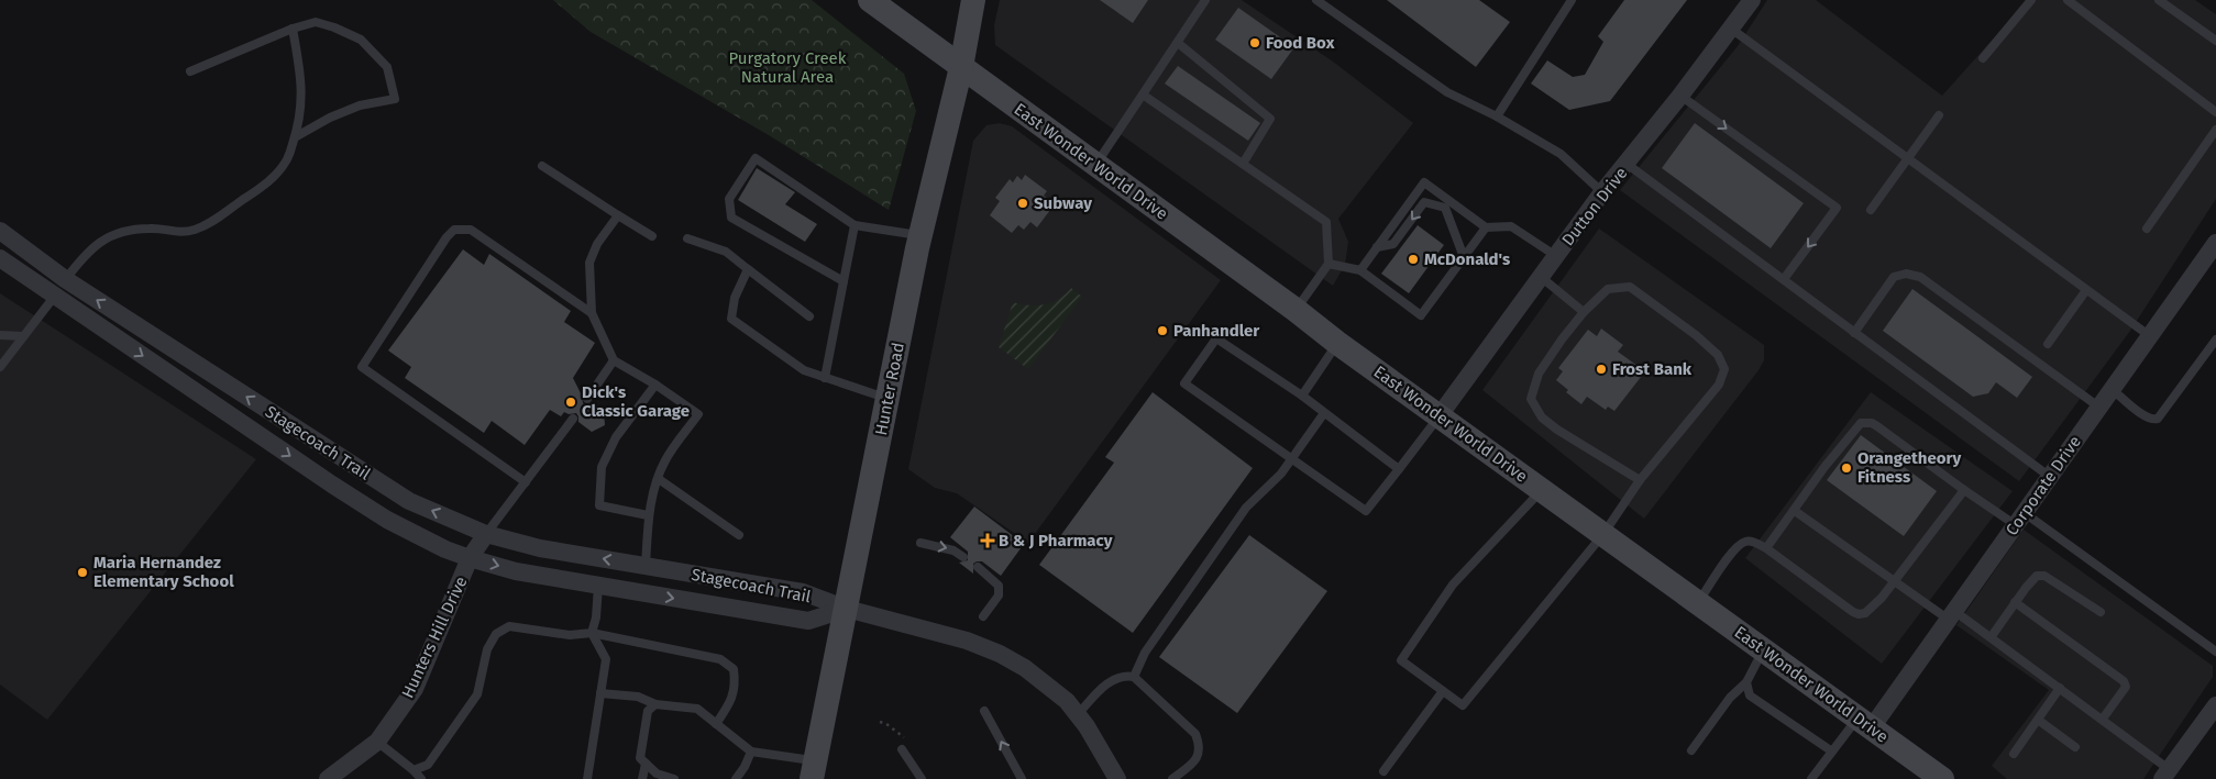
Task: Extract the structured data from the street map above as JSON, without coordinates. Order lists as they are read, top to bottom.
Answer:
{
  "streets": {
    "main road": ["East Wonder World Drive", "Hunter Road"],
    "street": [
      "Dutton Drive",
      "Stagecoach Trail",
      "Corporate Drive",
      "Hunters Hill Drive"
    ]
  },
  "crossings": [
    ["East Wonder World Drive", "Dutton Drive"],
    ["East Wonder World Drive", "Hunter Road"],
    ["East Wonder World Drive", "Corporate Drive"],
    ["Hunter Road", "Stagecoach Trail"],
    ["Stagecoach Trail", "Hunters Hill Drive"]
  ],
  "parks": ["Purgatory Creek Natural Area"],
  "places": {
    "other": [
      "Food Box",
      "Subway",
      "McDonald's",
      "Panhandler",
      "Frost Bank",
      "Dick's Classic Garage",
      "Orangetheory Fitness",
      "Maria Hernandez Elementary School"
    ],
    "health": ["B & J Pharmacy"]
  }
}
